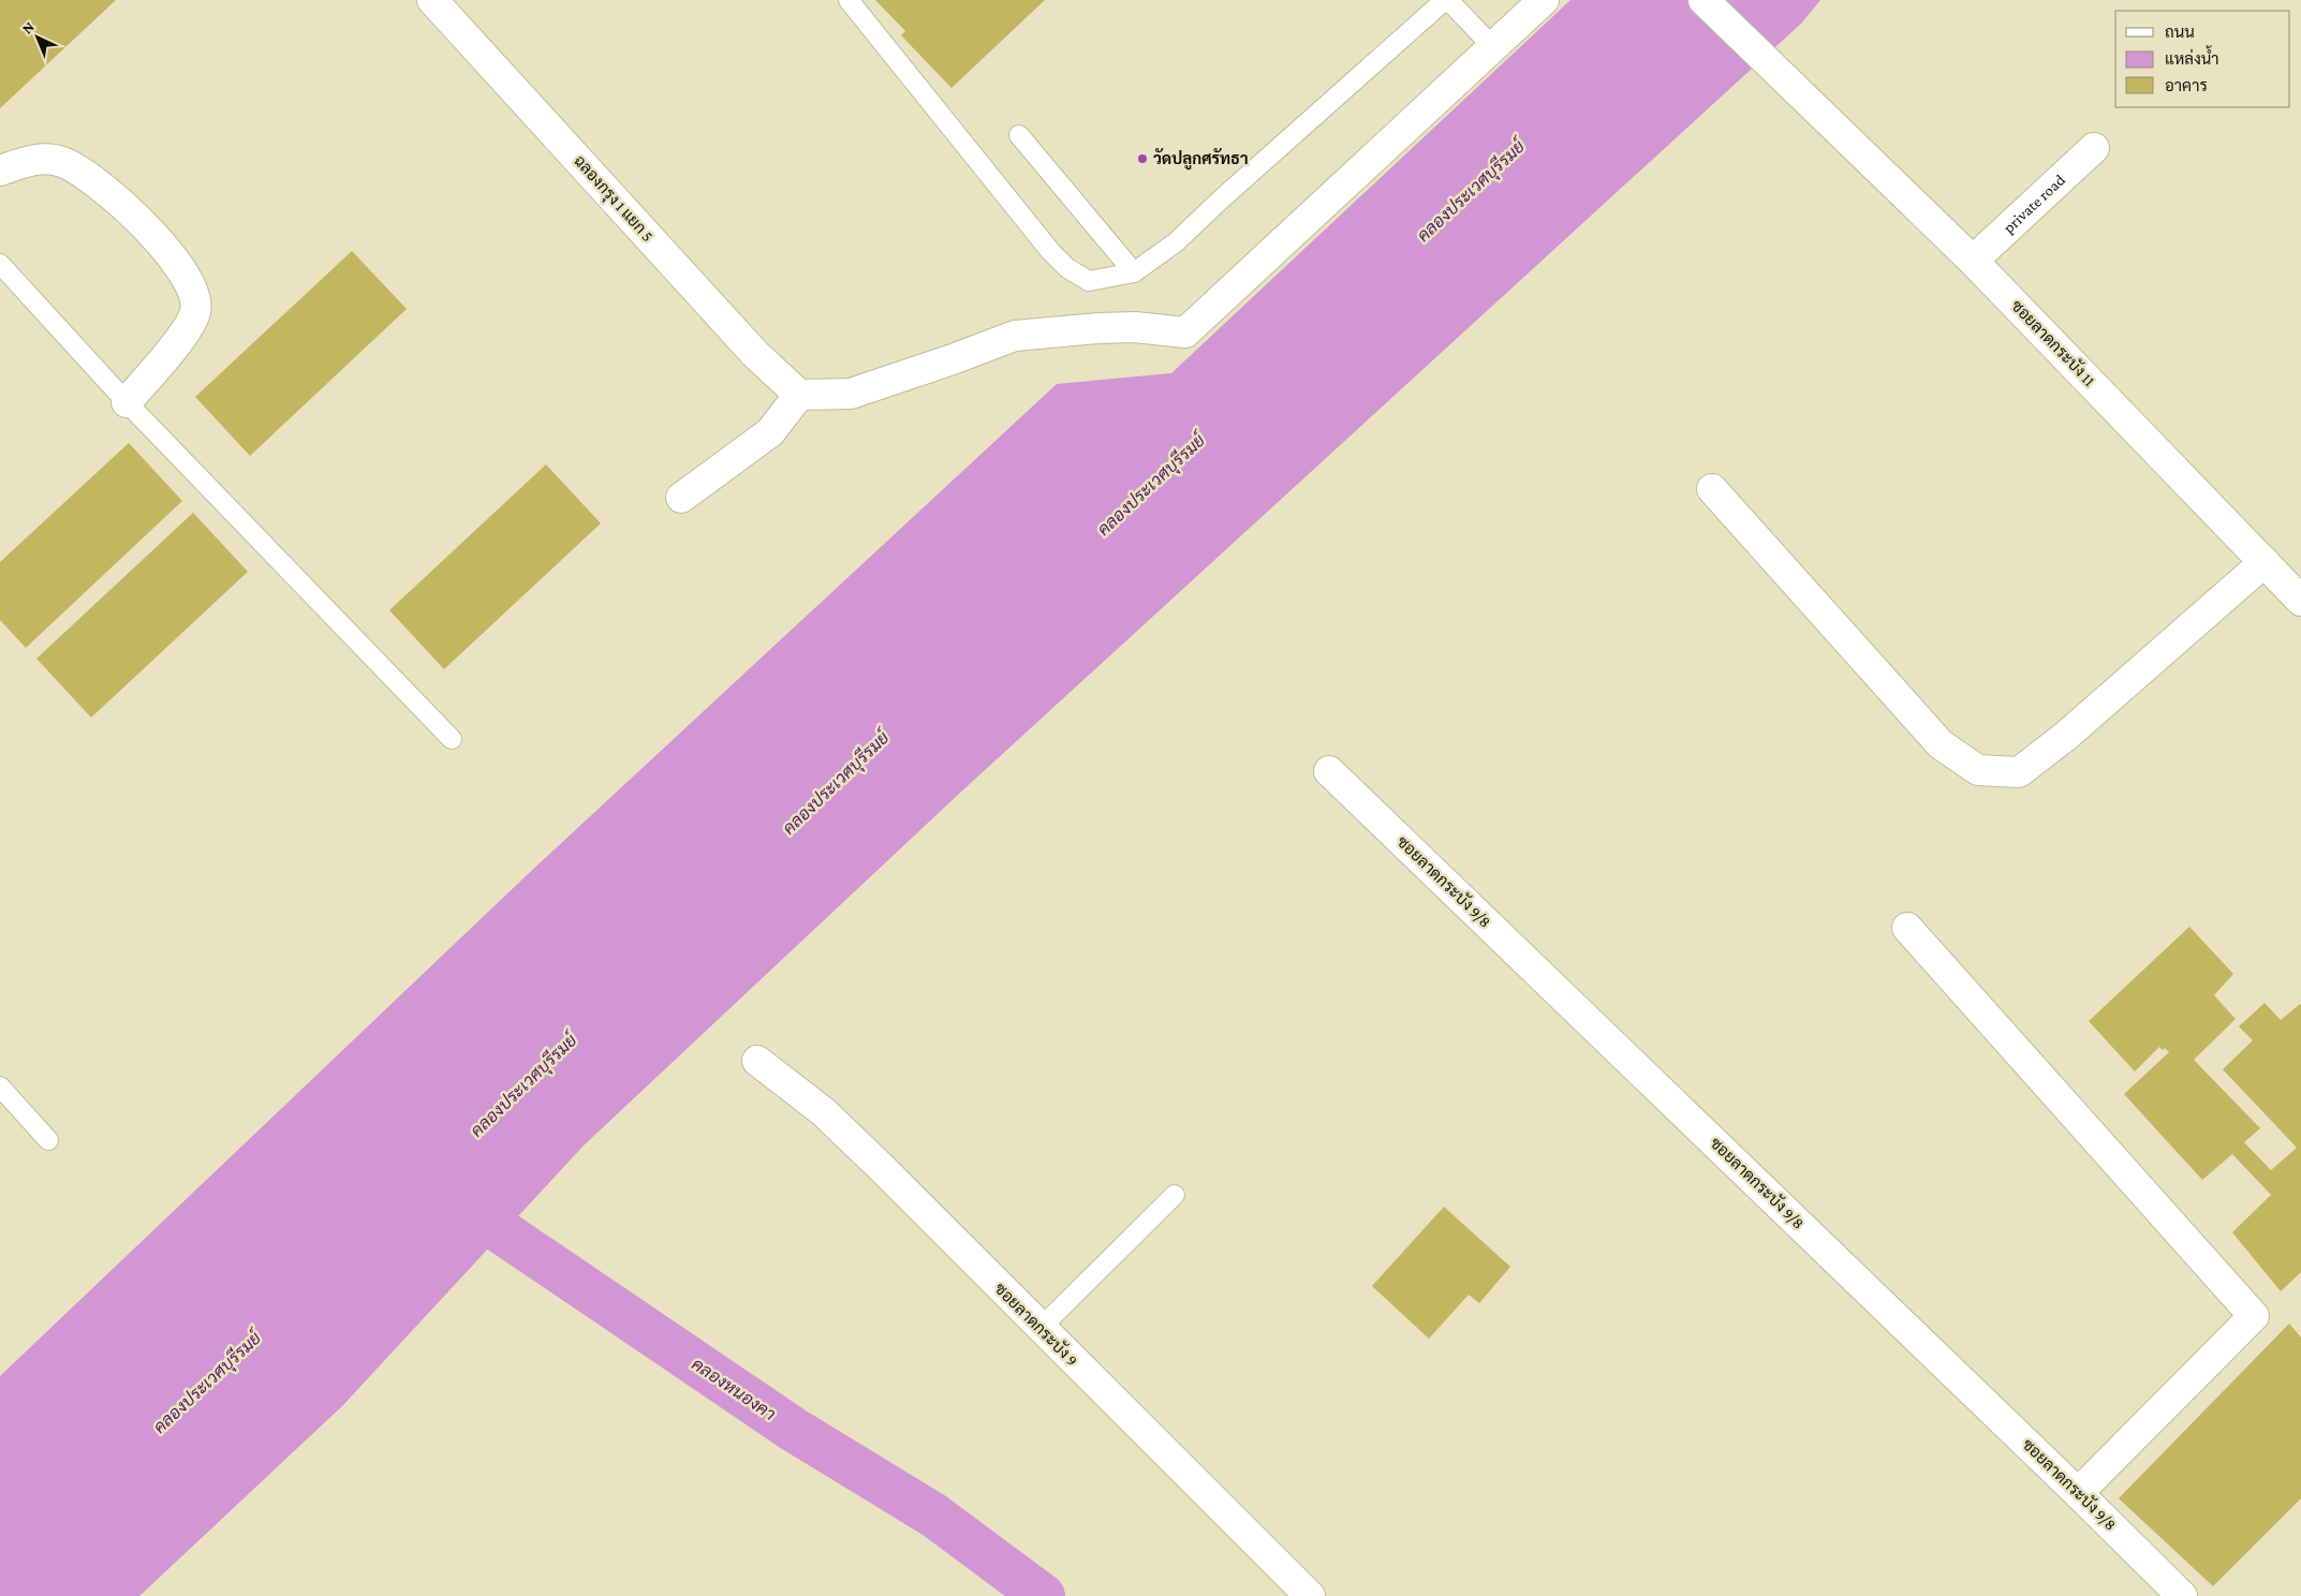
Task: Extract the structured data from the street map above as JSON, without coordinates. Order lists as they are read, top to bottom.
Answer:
{
  "streets": {
    "street": [
      "ฉลองกรุง 1 แยก 5",
      "private road",
      "ซอยลาดกระบัง 11",
      "ซอยลาดกระบัง 9/8",
      "ซอยลาดกระบัง 9"
    ]
  },
  "crossings": [
    ["private road", "ซอยลาดกระบัง 11"]
  ],
  "water": ["คลองประเวศบุรีรมย์", "คลองหนองคา"],
  "places": ["วัดปลูกศรัทธา"],
  "legend": ["ถนน", "แหล่งน้ำ", "อาคาร"],
  "north": "top left"
}
